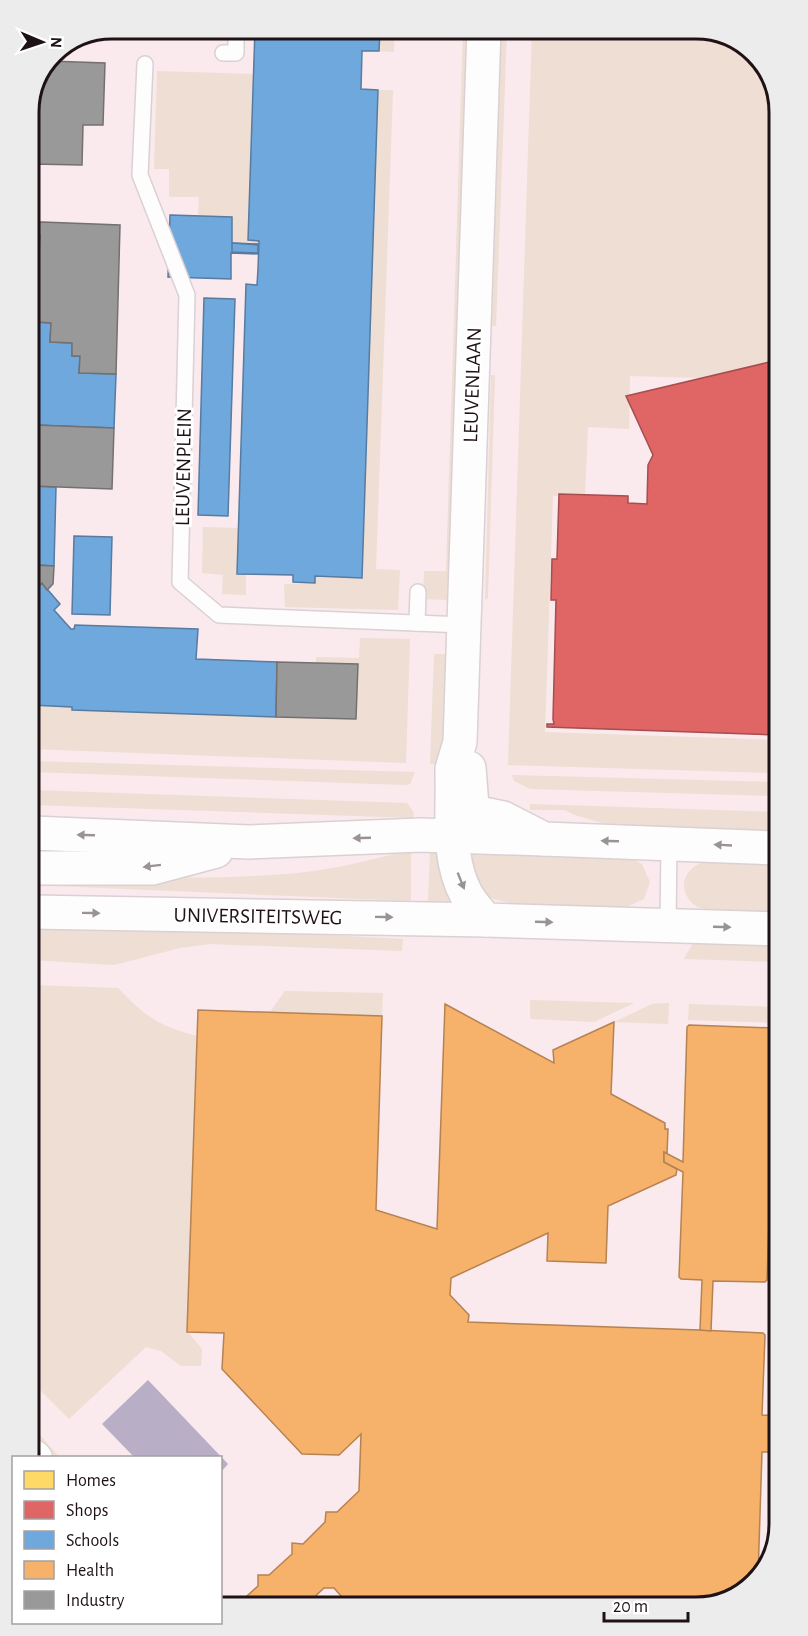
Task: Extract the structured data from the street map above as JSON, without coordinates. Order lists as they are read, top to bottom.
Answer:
{
  "streets": {
    "main road": ["LEUVENLAAN", "UNIVERSITEITSWEG"],
    "lane": ["LEUVENPLEIN"]
  },
  "crossings": [
    ["LEUVENLAAN", "LEUVENPLEIN"]
  ],
  "legend": [
    "Homes",
    "Shops",
    "Schools",
    "Health",
    "Industry"
  ],
  "scale_bar": "20 m",
  "north": "right"
}
